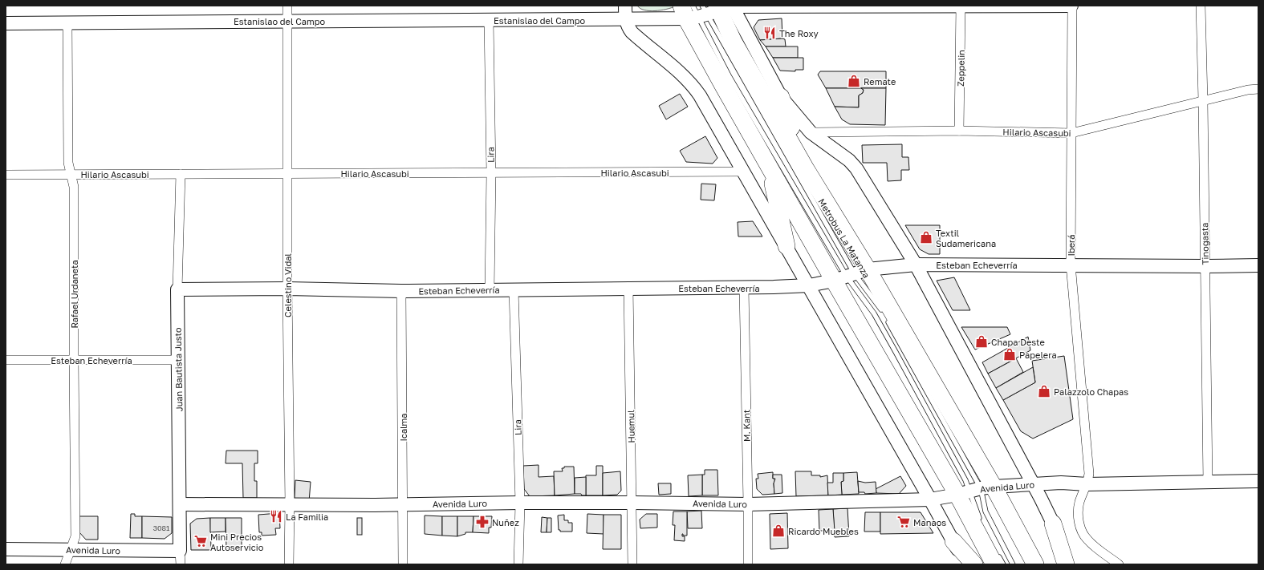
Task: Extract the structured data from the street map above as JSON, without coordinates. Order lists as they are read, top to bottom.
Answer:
{
  "streets": {
    "street": [
      "Estanislao del Campo",
      "Zeppelin",
      "Hilario Ascasubi",
      "Lira",
      "Tinogasta",
      "Iberá",
      "Esteban Echeverría",
      "Celestino Vidal",
      "Rafael Urdaneta",
      "Juan Bautista Justo",
      "M. Kant",
      "Huemul",
      "Icalma",
      "Avenida Luro"
    ],
    "lane": ["Metrobus La Matanza"]
  },
  "crossings": [
    ["Estanislao del Campo", "Zeppelin"],
    ["Estanislao del Campo", "Lira"],
    ["Estanislao del Campo", "Metrobus La Matanza"],
    ["Estanislao del Campo", "Iberá"],
    ["Estanislao del Campo", "Celestino Vidal"],
    ["Estanislao del Campo", "Rafael Urdaneta"],
    ["Zeppelin", "Hilario Ascasubi"],
    ["Hilario Ascasubi", "Lira"],
    ["Hilario Ascasubi", "Tinogasta"],
    ["Hilario Ascasubi", "Iberá"],
    ["Hilario Ascasubi", "Celestino Vidal"],
    ["Hilario Ascasubi", "Rafael Urdaneta"],
    ["Hilario Ascasubi", "Juan Bautista Justo"],
    ["Lira", "Esteban Echeverría"],
    ["Lira", "Avenida Luro"],
    ["Metrobus La Matanza", "Esteban Echeverría"],
    ["Tinogasta", "Esteban Echeverría"],
    ["Tinogasta", "Avenida Luro"],
    ["Iberá", "Esteban Echeverría"],
    ["Iberá", "Avenida Luro"],
    ["Esteban Echeverría", "Celestino Vidal"],
    ["Esteban Echeverría", "Rafael Urdaneta"],
    ["Esteban Echeverría", "Juan Bautista Justo"],
    ["Esteban Echeverría", "M. Kant"],
    ["Esteban Echeverría", "Huemul"],
    ["Esteban Echeverría", "Icalma"],
    ["Celestino Vidal", "Avenida Luro"],
    ["Rafael Urdaneta", "Avenida Luro"],
    ["Juan Bautista Justo", "Avenida Luro"],
    ["M. Kant", "Avenida Luro"],
    ["Huemul", "Avenida Luro"],
    ["Icalma", "Avenida Luro"]
  ],
  "places": {
    "restaurant": ["The Roxy", "La Familia"],
    "shop": [
      "Remate",
      "Textil Sudamericana",
      "Chapa Deste",
      "Papelera",
      "Palazzolo Chapas",
      "Ricardo Muebles"
    ],
    "pharmacy": ["Nuñez"],
    "supermarket": ["Manaos", "Mini Precios Autoservicio"]
  },
  "house_numbers": ["3081"]
}
